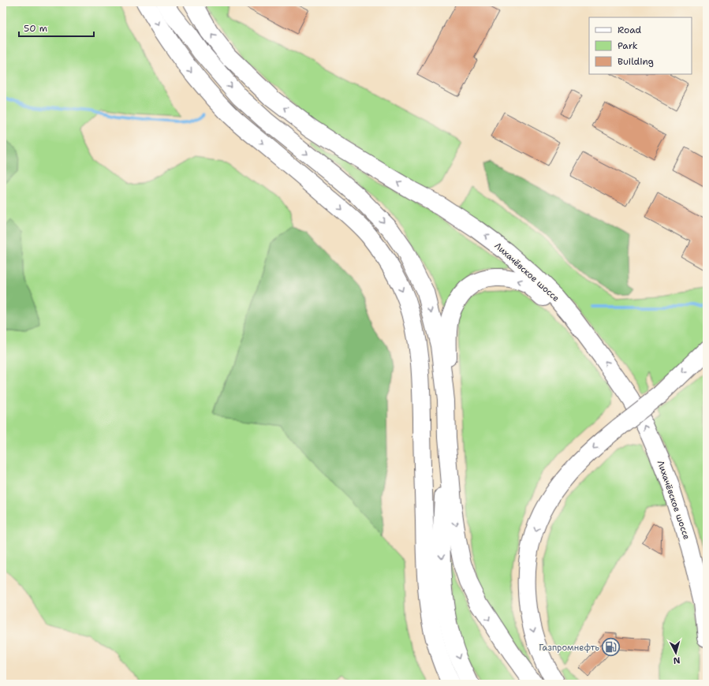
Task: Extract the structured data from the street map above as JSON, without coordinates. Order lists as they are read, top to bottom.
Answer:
{
  "streets": {
    "main road": ["Лихачёвское шоссе"]
  },
  "places": {
    "fuel station": ["Газпромнефть"]
  },
  "legend": ["Road", "Park", "Building"],
  "scale_bar": "50 m",
  "north": "bottom"
}
